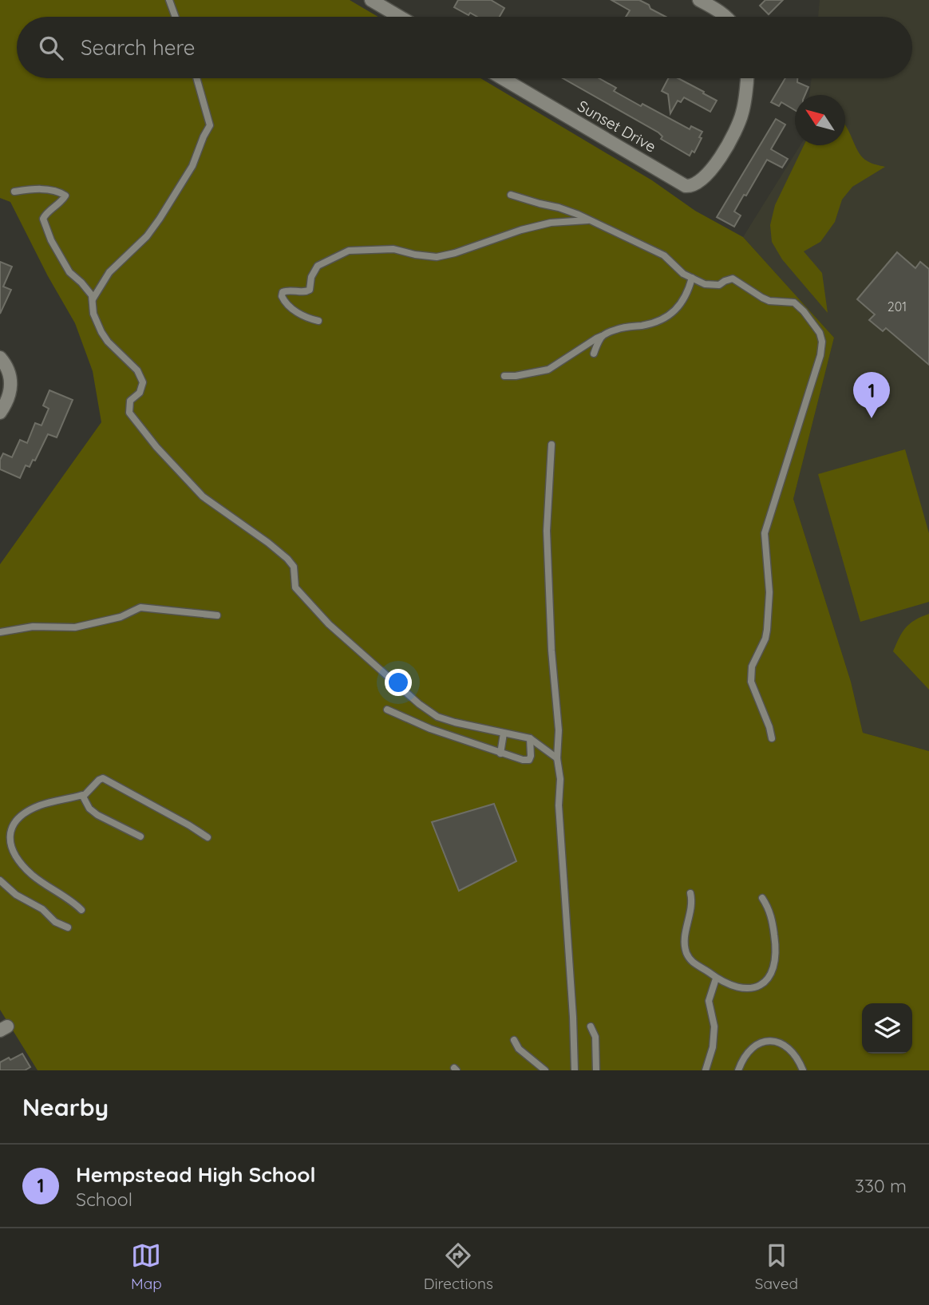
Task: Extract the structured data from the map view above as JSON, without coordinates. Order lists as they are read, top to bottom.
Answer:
{
  "streets": {
    "street": ["Sunset Drive"]
  },
  "house_numbers": ["201"],
  "north": "top left",
  "page": {
    "search": "Search here",
    "pins": "1",
    "heading": "Nearby",
    "list": [
      {
        "mark": "1",
        "name": "Hempstead High School",
        "note": "School",
        "value": "330 m"
      }
    ],
    "nav": ["Map", "Directions", "Saved"]
  }
}
